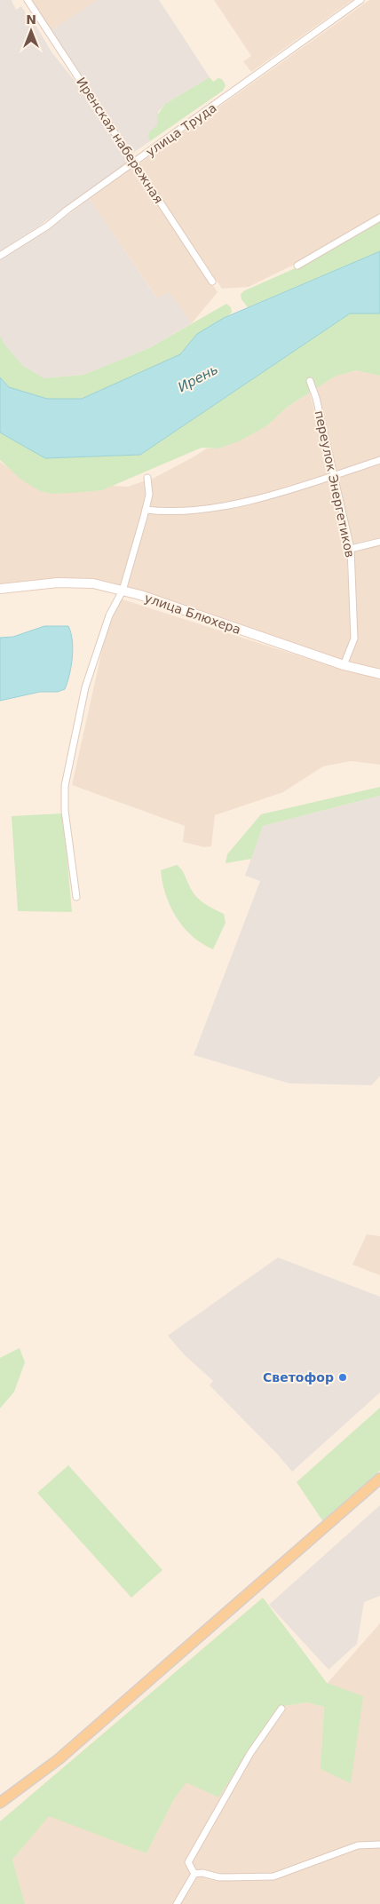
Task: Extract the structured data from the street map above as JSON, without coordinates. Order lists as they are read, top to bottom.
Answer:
{
  "streets": {
    "street": [
      "улица Труда",
      "Иренская набережная",
      "переулок Энергетиков",
      "улица Блюхера"
    ]
  },
  "crossings": [
    ["улица Труда", "Иренская набережная"],
    ["переулок Энергетиков", "улица Блюхера"]
  ],
  "water": ["Ирень"],
  "places": ["Светофор"],
  "north": "top"
}
